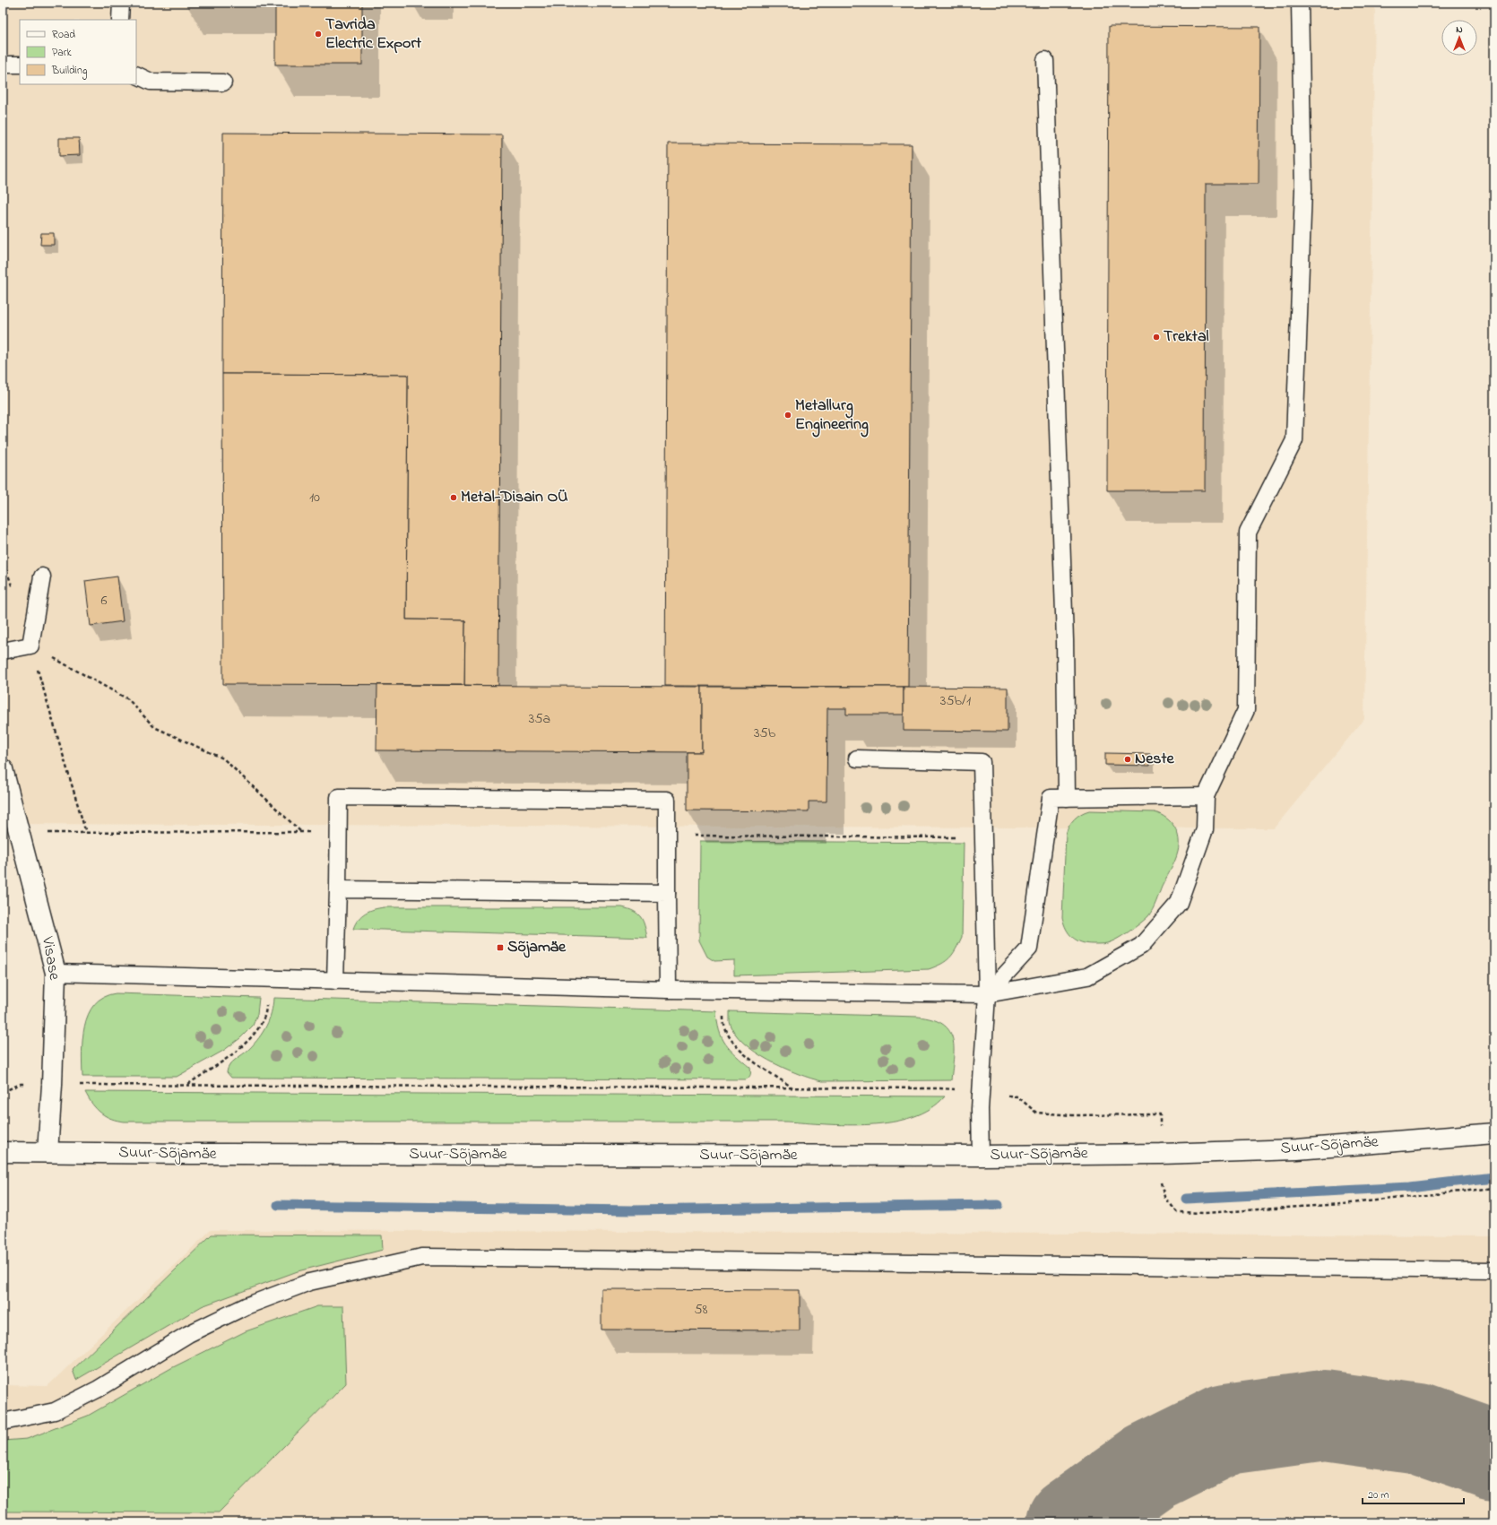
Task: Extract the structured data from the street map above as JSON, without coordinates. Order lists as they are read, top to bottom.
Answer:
{
  "streets": {
    "main road": ["Visase", "Suur-Sõjamäe"]
  },
  "crossings": [
    ["Visase", "Suur-Sõjamäe"]
  ],
  "places": {
    "other": [
      "Tavrida Electric Export",
      "Trektal",
      "Metallurg Engineering",
      "Metal-Disain OÜ",
      "Neste"
    ],
    "transit": ["Sõjamäe"]
  },
  "house_numbers": [
    "10",
    "6",
    "35b/1",
    "35a",
    "35b",
    "58"
  ],
  "legend": ["Road", "Park", "Building"],
  "scale_bar": "20 m",
  "north": "top"
}
